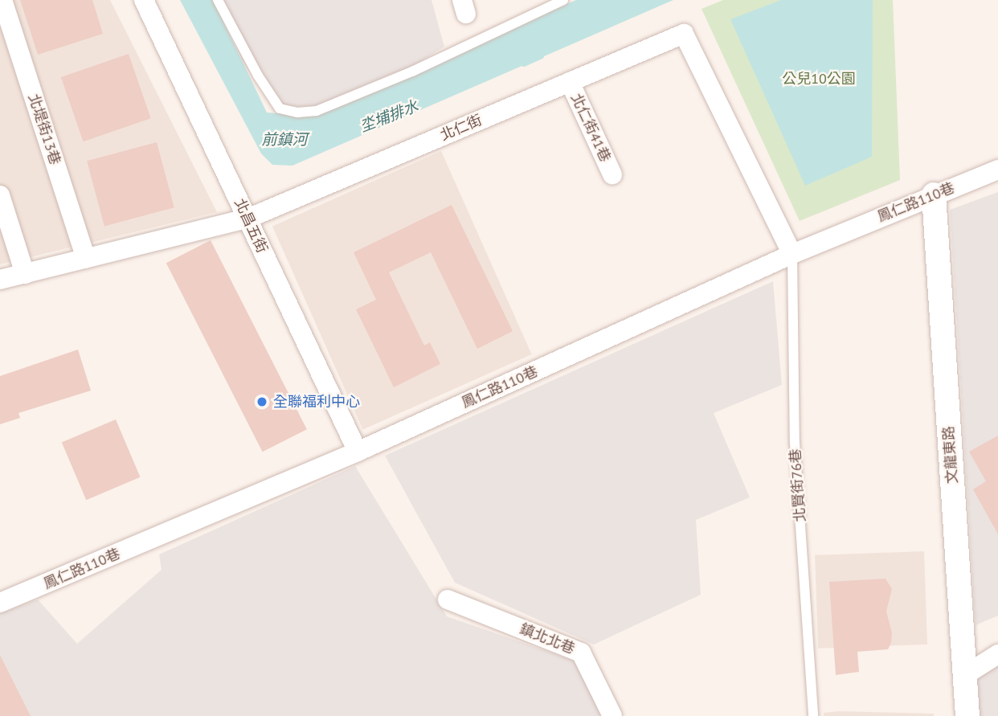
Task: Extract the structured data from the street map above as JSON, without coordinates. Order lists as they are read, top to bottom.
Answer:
{
  "streets": {
    "street": [
      "北仁街",
      "北仁街41巷",
      "北堤街13巷",
      "鳳仁路110巷",
      "北昌五街",
      "文龍東路",
      "鎮北北巷"
    ],
    "lane": ["北賢街76巷"]
  },
  "crossings": [
    ["北仁街", "北仁街41巷"],
    ["北仁街", "北堤街13巷"],
    ["北仁街", "鳳仁路110巷"],
    ["北仁街", "北昌五街"],
    ["北仁街", "北賢街76巷"],
    ["鳳仁路110巷", "北昌五街"],
    ["鳳仁路110巷", "文龍東路"],
    ["鳳仁路110巷", "北賢街76巷"]
  ],
  "water": ["坔埔排水", "前鎮河"],
  "parks": ["公兒10公園"],
  "places": ["全聯福利中心"]
}
